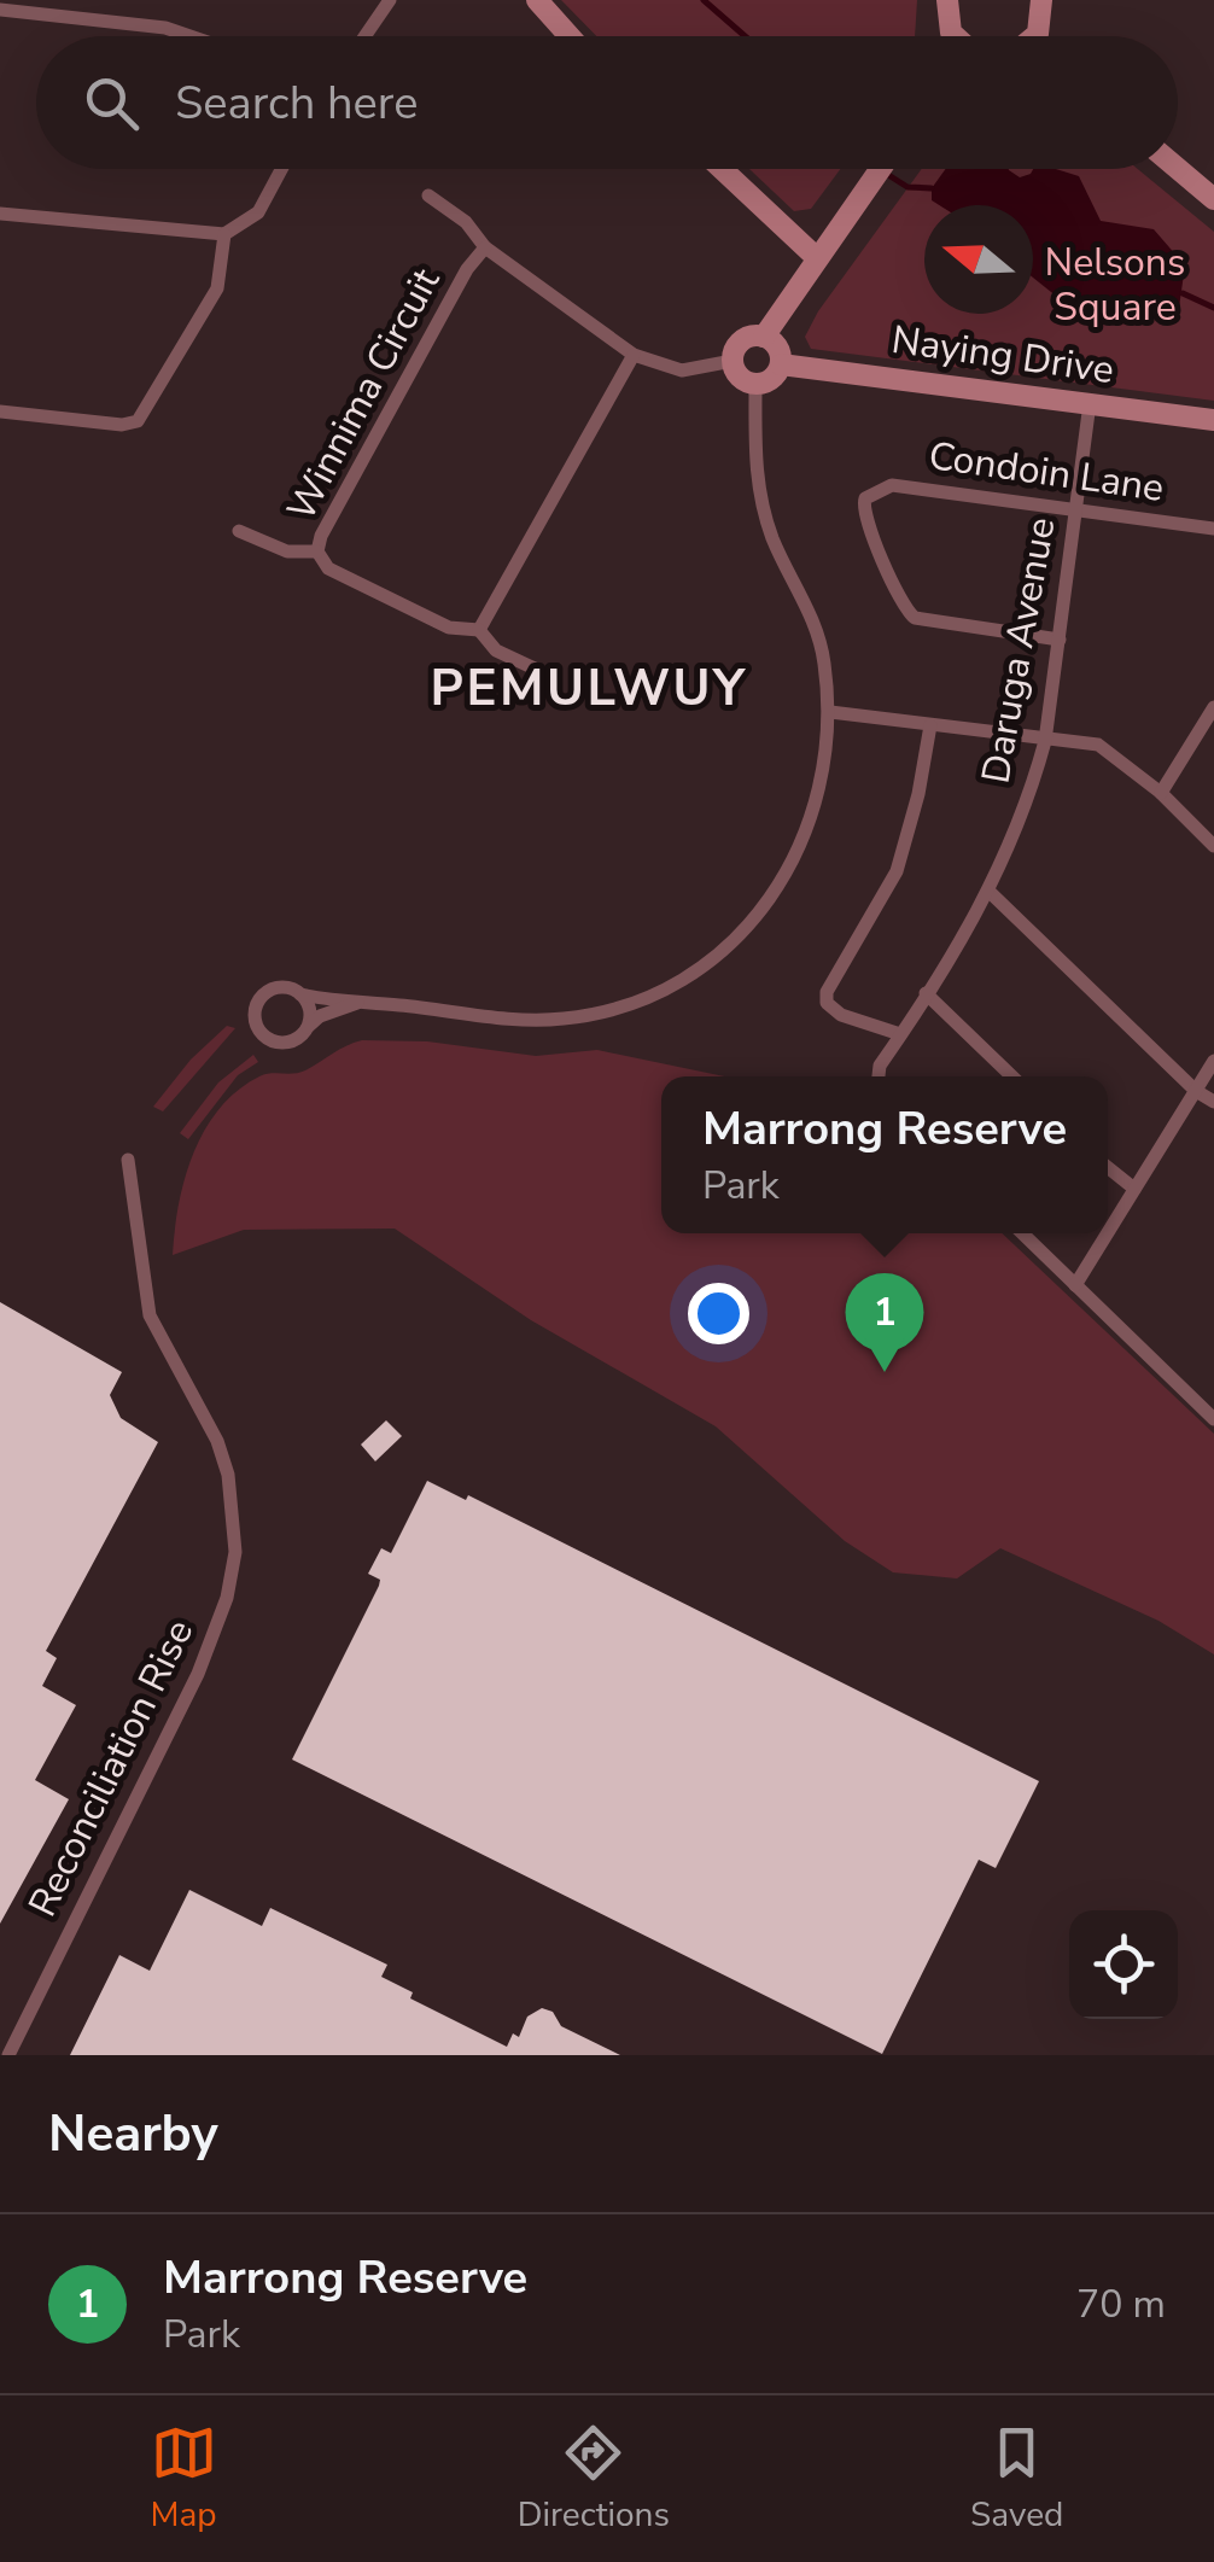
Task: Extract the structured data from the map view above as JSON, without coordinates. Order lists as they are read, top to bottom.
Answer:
{
  "streets": {
    "street": [
      "Naying Drive",
      "Winnima Circuit",
      "Condoin Lane",
      "Daruga Avenue",
      "Reconciliation Rise"
    ]
  },
  "crossings": [
    ["Naying Drive", "Winnima Circuit"],
    ["Naying Drive", "Daruga Avenue"],
    ["Condoin Lane", "Daruga Avenue"]
  ],
  "districts": ["PEMULWUY"],
  "parks": ["Nelsons Square"],
  "north": "left",
  "page": {
    "search": "Search here",
    "popup": ["Marrong Reserve", "Park"],
    "pins": "1",
    "heading": "Nearby",
    "list": [
      {
        "mark": "1",
        "name": "Marrong Reserve",
        "note": "Park",
        "value": "70 m"
      }
    ],
    "nav": ["Map", "Directions", "Saved"]
  }
}
